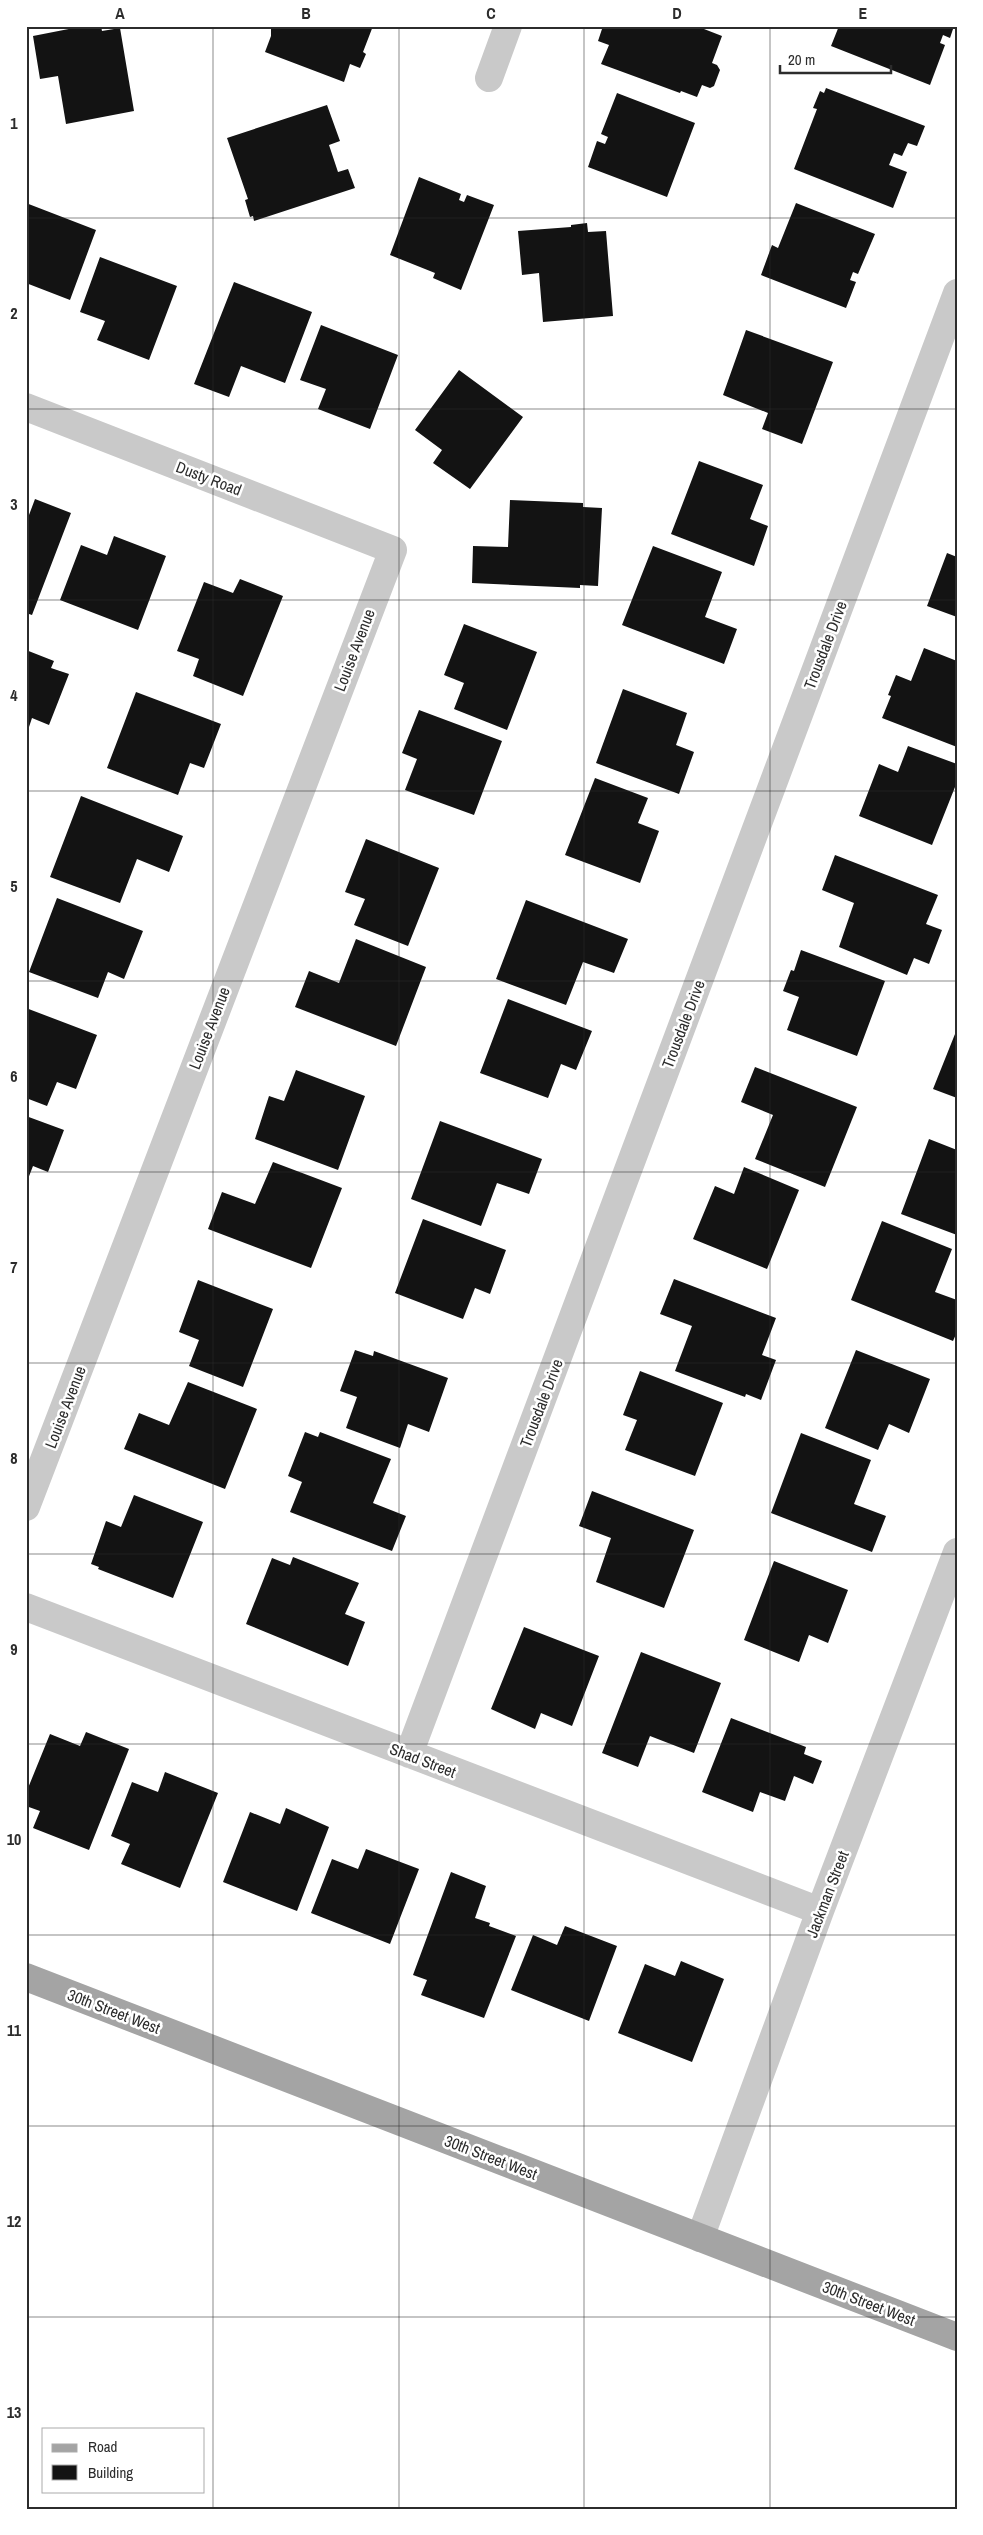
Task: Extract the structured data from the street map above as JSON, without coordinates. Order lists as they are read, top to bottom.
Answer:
{
  "streets": {
    "main road": ["30th Street West"],
    "street": [
      "Dusty Road",
      "Trousdale Drive",
      "Louise Avenue",
      "Shad Street",
      "Jackman Street"
    ]
  },
  "crossings": [
    ["Dusty Road", "Louise Avenue"],
    ["Trousdale Drive", "Shad Street"],
    ["Shad Street", "Jackman Street"],
    ["Jackman Street", "30th Street West"]
  ],
  "legend": ["Road", "Building"],
  "scale_bar": "20 m",
  "grid": {
    "columns": [
      "A",
      "B",
      "C",
      "D",
      "E"
    ],
    "rows": [
      "1",
      "2",
      "3",
      "4",
      "5",
      "6",
      "7",
      "8",
      "9",
      "10",
      "11",
      "12",
      "13"
    ]
  }
}
